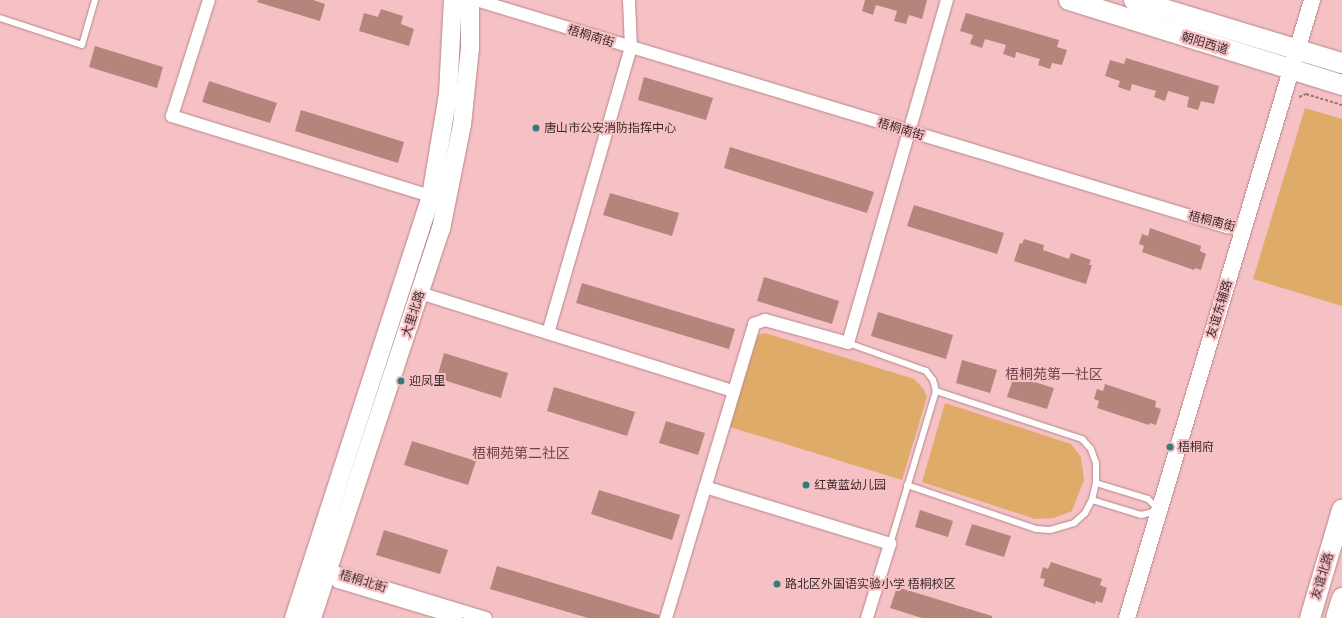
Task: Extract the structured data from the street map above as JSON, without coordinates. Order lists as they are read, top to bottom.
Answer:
{
  "streets": {
    "main road": ["朝阳西道", "大里北路", "友谊北路"],
    "street": ["梧桐南街", "友谊东辅路", "梧桐北街"]
  },
  "crossings": [
    ["梧桐南街", "友谊东辅路"],
    ["朝阳西道", "友谊东辅路"],
    ["大里北路", "梧桐北街"]
  ],
  "districts": ["梧桐苑第一社区", "梧桐苑第二社区"],
  "places": [
    "唐山市公安消防指挥中心",
    "迎凤里",
    "梧桐府",
    "红黄蓝幼儿园",
    "路北区外国语实验小学 梧桐校区"
  ]
}
